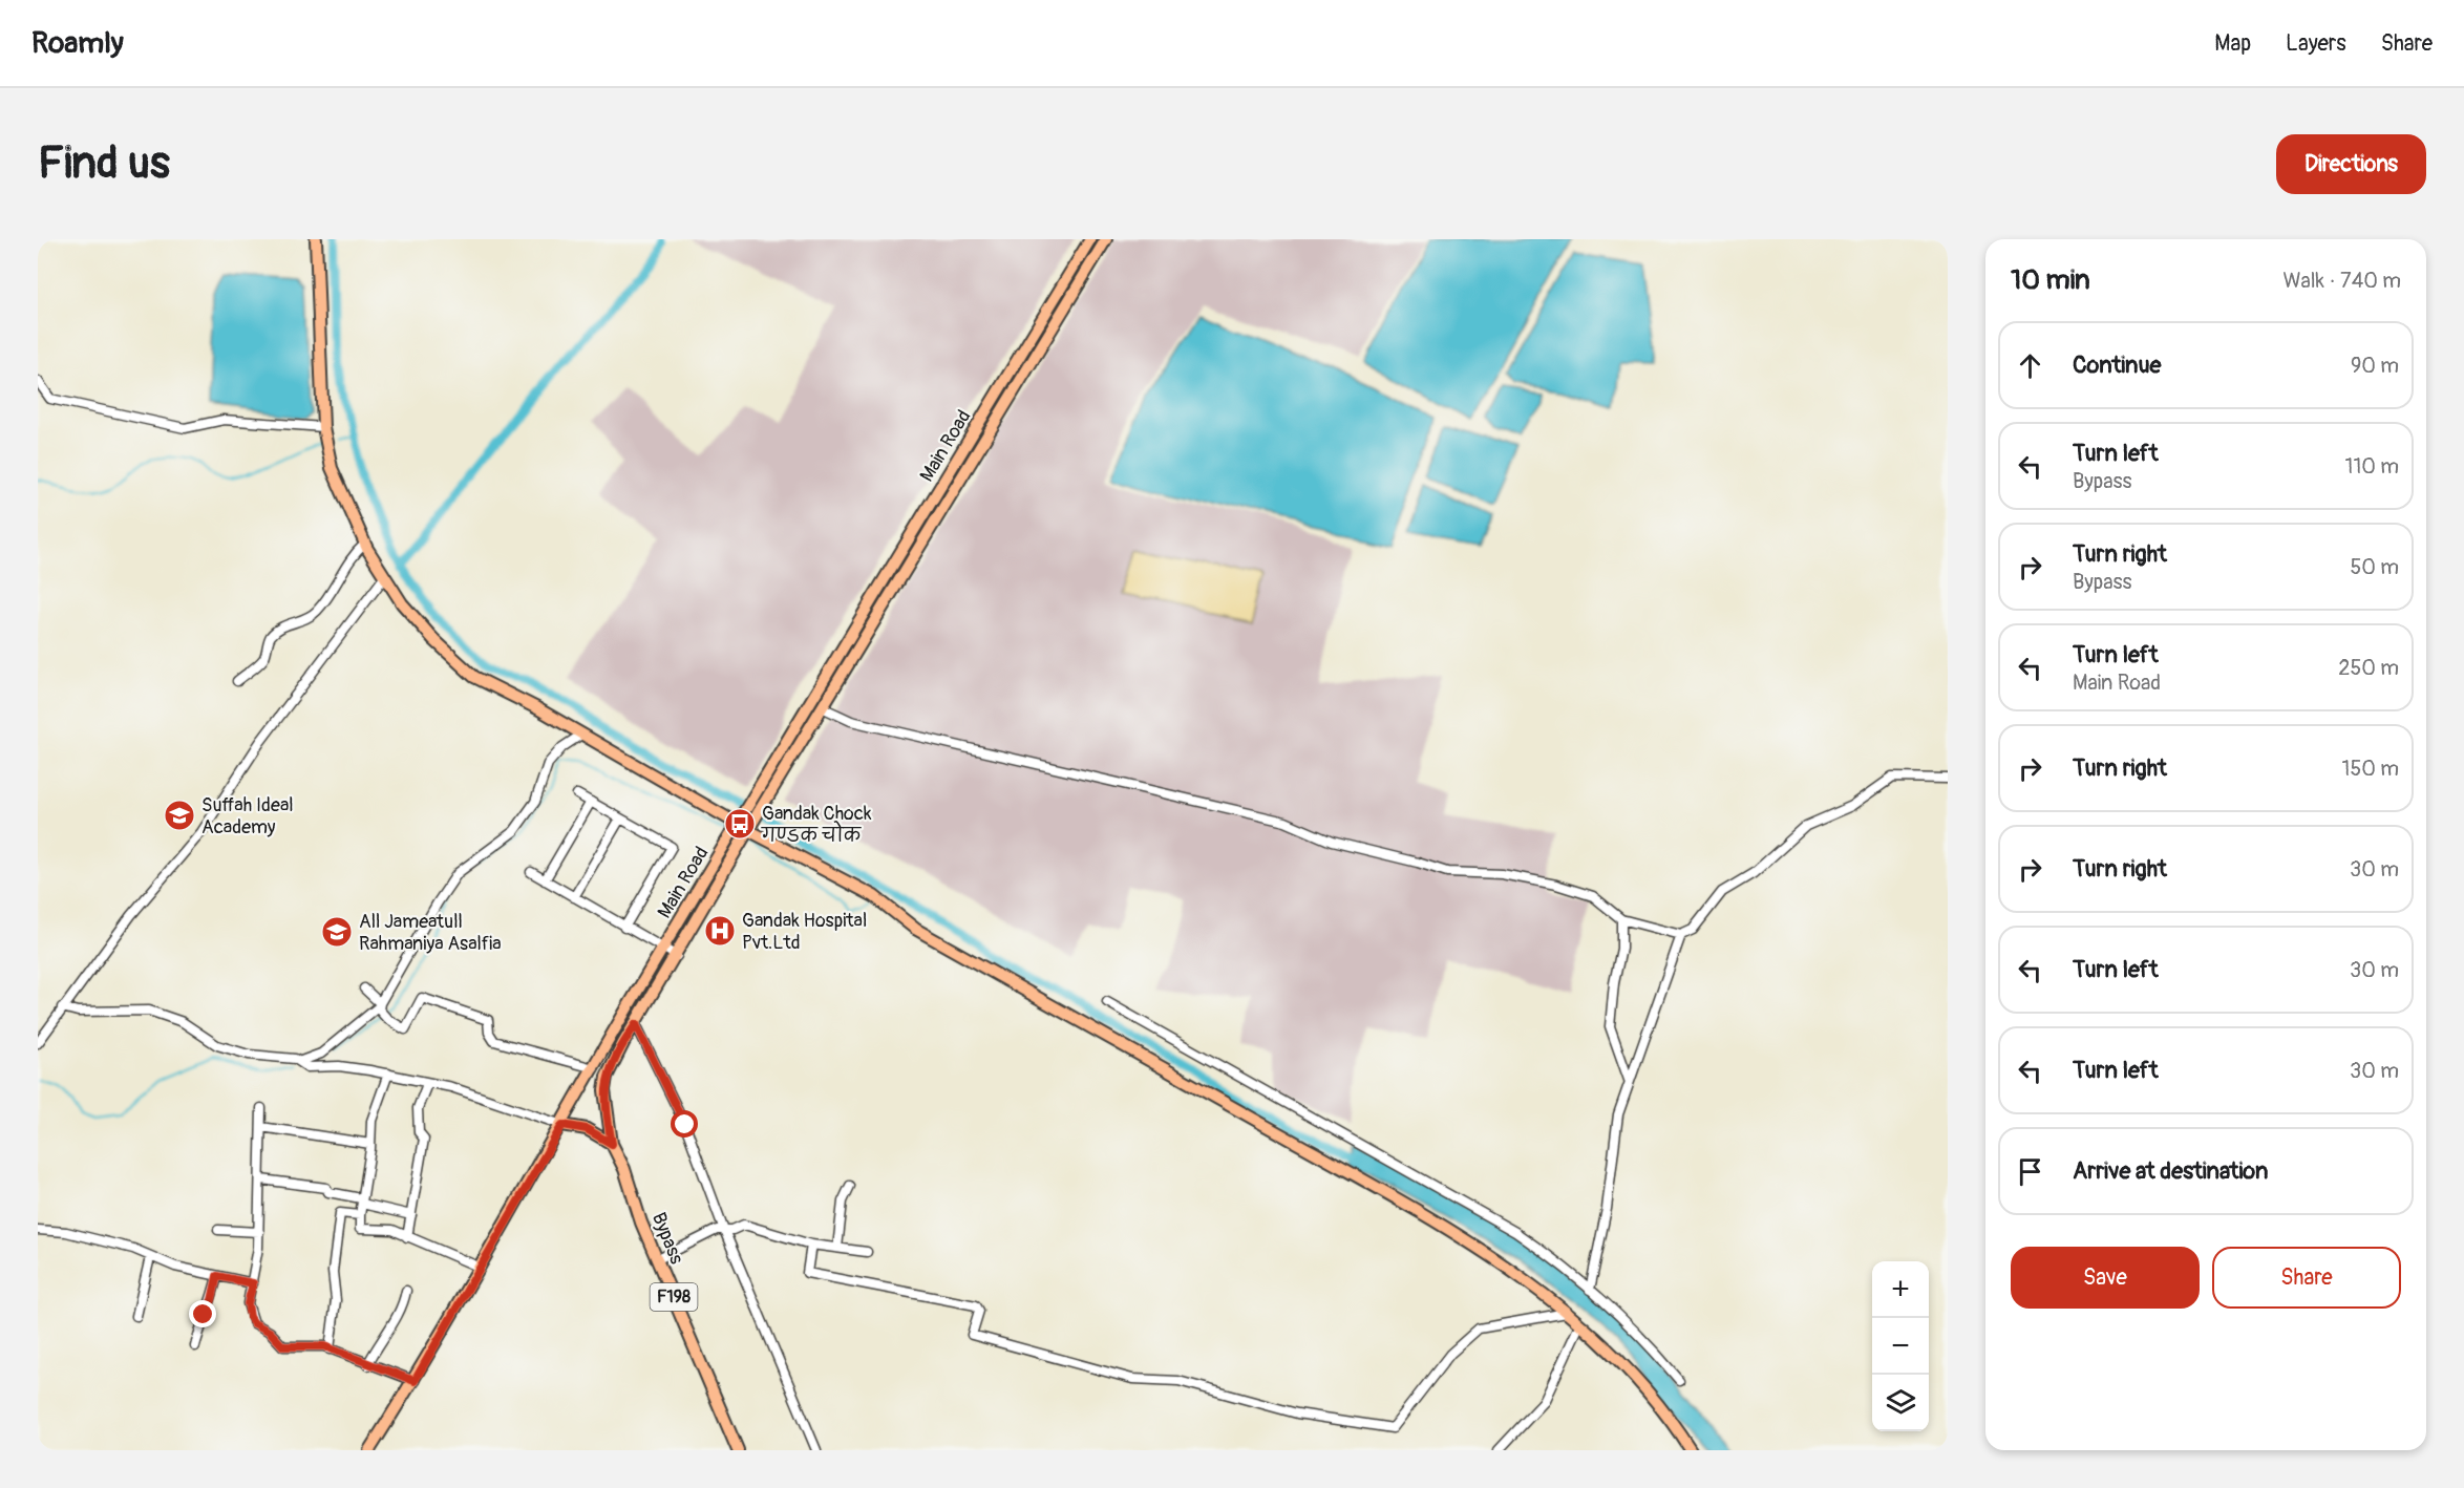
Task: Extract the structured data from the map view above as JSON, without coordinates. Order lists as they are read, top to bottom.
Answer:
{
  "streets": {
    "main road": ["Main Road", "Bypass", "F198"]
  },
  "crossings": [
    ["Main Road", "Bypass"]
  ],
  "places": {
    "school or university": ["Suffah Ideal Academy", "All Jameatull Rahmaniya Asalfia"],
    "bus stop": ["Gandak Chock गण्डक चोक"],
    "hospital": ["Gandak Hospital Pvt.Ltd"]
  },
  "page": {
    "header": "Roamly",
    "nav": ["Map", "Layers", "Share"],
    "buttons": [
      "Directions",
      ["Save", "Share"]
    ],
    "title": "Find us",
    "heading": ["10 min", "Walk · 740 m"],
    "list": [
      ["Continue", "90 m"],
      ["Turn left", "Bypass", "110 m"],
      ["Turn right", "Bypass", "50 m"],
      ["Turn left", "Main Road", "250 m"],
      ["Turn right", "150 m"],
      ["Turn right", "30 m"],
      ["Turn left", "30 m"],
      ["Turn left", "30 m"],
      "Arrive at destination"
    ],
    "map_buttons": ["+", "−"]
  }
}
